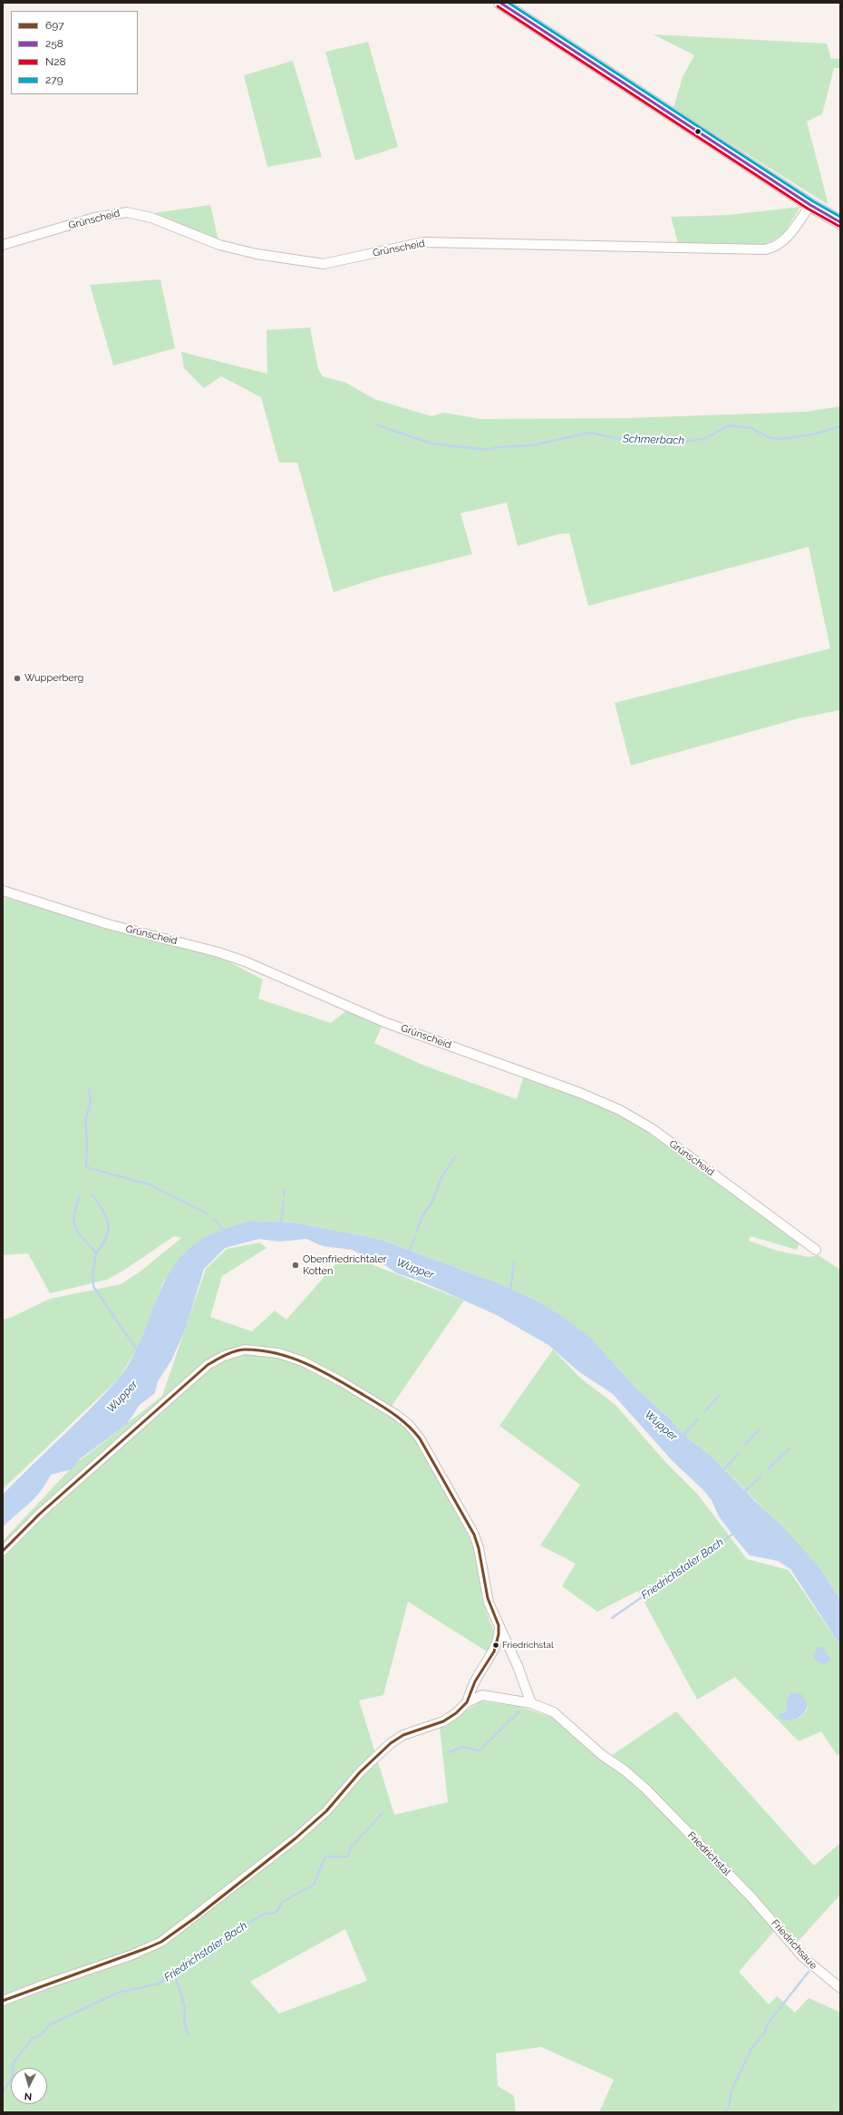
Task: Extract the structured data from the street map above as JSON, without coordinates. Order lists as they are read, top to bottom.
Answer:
{
  "streets": {
    "street": ["Grünscheid", "Friedrichstal", "Friedrichsaue"]
  },
  "crossings": [
    ["Friedrichstal", "Friedrichsaue"]
  ],
  "water": ["Schmerbach", "Wupper", "Friedrichstaler Bach"],
  "places": ["Wupperberg", "Obenfriedrichtaler Kotten", "Friedrichstal"],
  "lines": [
    "transit line 258",
    "transit line 279",
    "transit line N28",
    "transit line 697"
  ],
  "legend": [
    "697",
    "258",
    "N28",
    "279"
  ],
  "north": "bottom"
}
